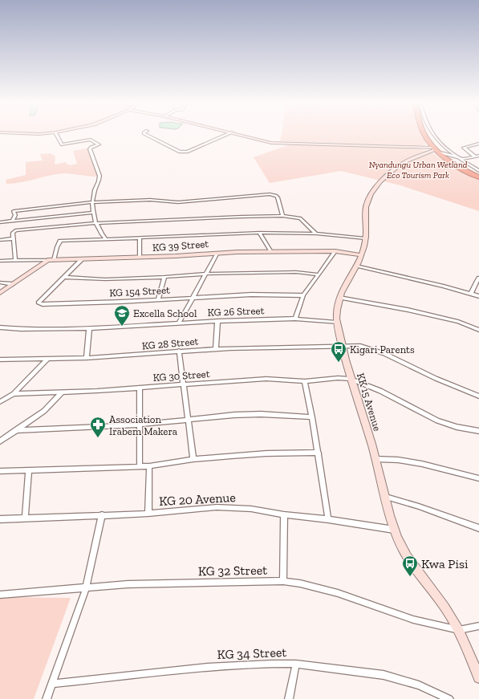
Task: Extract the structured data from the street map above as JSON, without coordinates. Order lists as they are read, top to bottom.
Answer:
{
  "streets": {
    "street": [
      "KG 39 Street",
      "KG 154 Street",
      "KG 26 Street",
      "KG 28 Street",
      "KG 30 Street",
      "KK 15 Avenue",
      "KG 20 Avenue",
      "KG 32 Street",
      "KG 34 Street"
    ]
  },
  "crossings": [
    ["KG 39 Street", "KG 154 Street"],
    ["KG 39 Street", "KK 15 Avenue"],
    ["KG 26 Street", "KK 15 Avenue"],
    ["KG 28 Street", "KK 15 Avenue"],
    ["KG 30 Street", "KK 15 Avenue"],
    ["KK 15 Avenue", "KG 20 Avenue"],
    ["KK 15 Avenue", "KG 32 Street"]
  ],
  "parks": ["Nyandungu Urban Wetland Eco Tourism Park"],
  "places": {
    "school or university": ["Excella School"],
    "bus stop": ["Kigari Parents", "Kwa Pisi"],
    "pharmacy": ["Association Irabem Makera"]
  }
}
